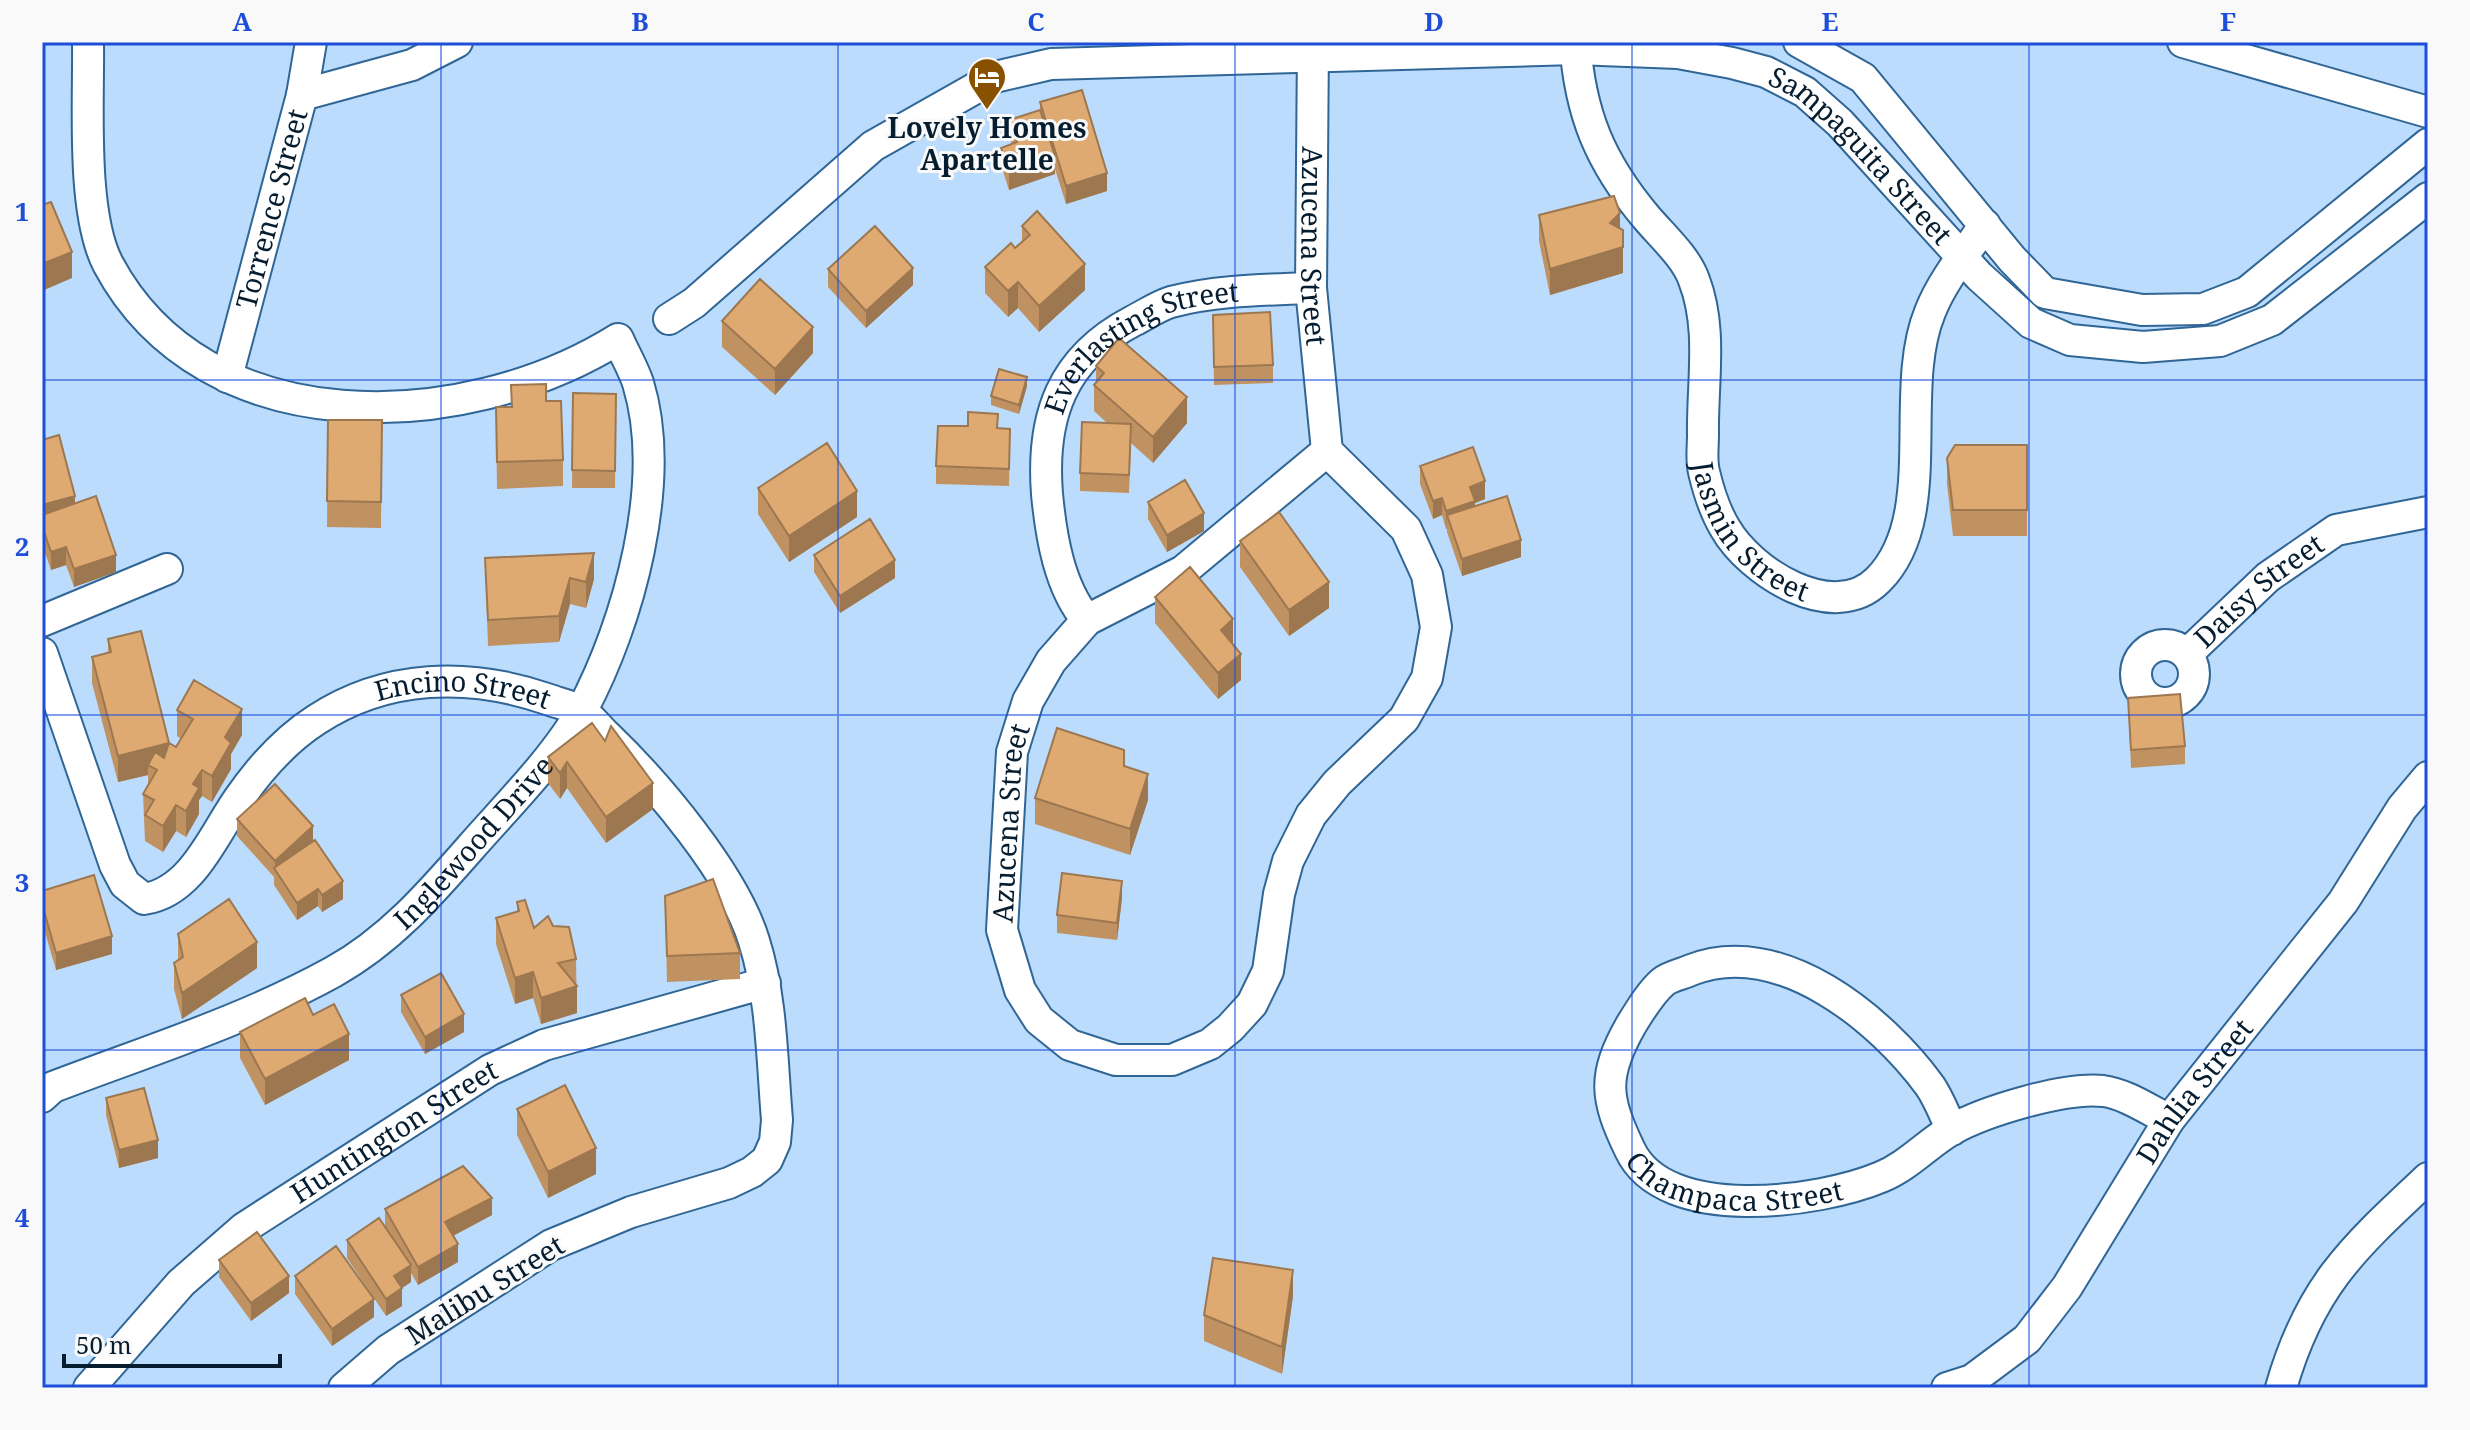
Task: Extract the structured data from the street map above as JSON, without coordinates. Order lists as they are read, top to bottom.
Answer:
{
  "streets": {
    "street": [
      "Sampaguita Street",
      "Torrence Street",
      "Azucena Street",
      "Everlasting Street",
      "Jasmin Street",
      "Daisy Street",
      "Encino Street",
      "Inglewood Drive",
      "Dahlia Street",
      "Huntington Street",
      "Champaca Street",
      "Malibu Street"
    ]
  },
  "crossings": [
    ["Sampaguita Street", "Azucena Street"],
    ["Sampaguita Street", "Jasmin Street"],
    ["Torrence Street", "Inglewood Drive"],
    ["Azucena Street", "Everlasting Street"],
    ["Encino Street", "Inglewood Drive"],
    ["Encino Street", "Huntington Street"],
    ["Encino Street", "Malibu Street"],
    ["Dahlia Street", "Champaca Street"]
  ],
  "places": {
    "hotel": ["Lovely Homes Apartelle"]
  },
  "scale_bar": "50 m",
  "grid": {
    "columns": [
      "A",
      "B",
      "C",
      "D",
      "E",
      "F"
    ],
    "rows": [
      "1",
      "2",
      "3",
      "4"
    ]
  }
}
